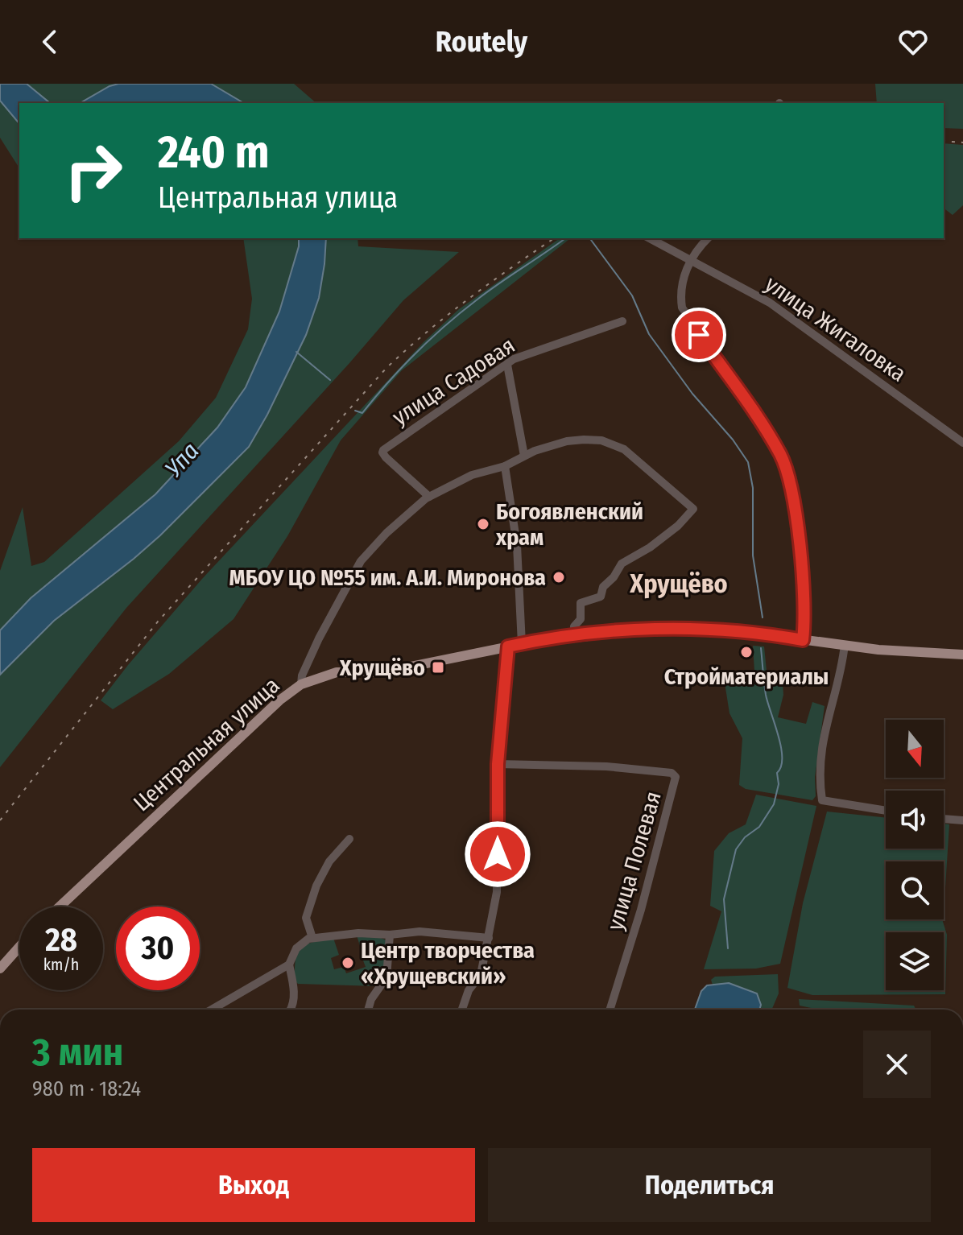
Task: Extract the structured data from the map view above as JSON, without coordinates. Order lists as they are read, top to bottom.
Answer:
{
  "streets": {
    "main road": ["Центральная улица"],
    "street": ["улица Жигаловка", "улица Садовая", "улица Полевая"]
  },
  "districts": ["Хрущёво"],
  "water": ["Упа"],
  "places": {
    "other": [
      "Богоявленский храм",
      "МБОУ ЦО №55 им. А.И. Миронова",
      "Стройматериалы",
      "Центр творчества «Хрущевский»"
    ],
    "transit": ["Хрущёво"]
  },
  "north": "bottom",
  "page": {
    "header": "Routely",
    "turn": ["240 m", "Центральная улица"],
    "speed": "28 km/h",
    "limit": "30",
    "heading": ["3 мин", "980 m · 18:24"],
    "buttons": ["Выход", "Поделиться"]
  }
}
